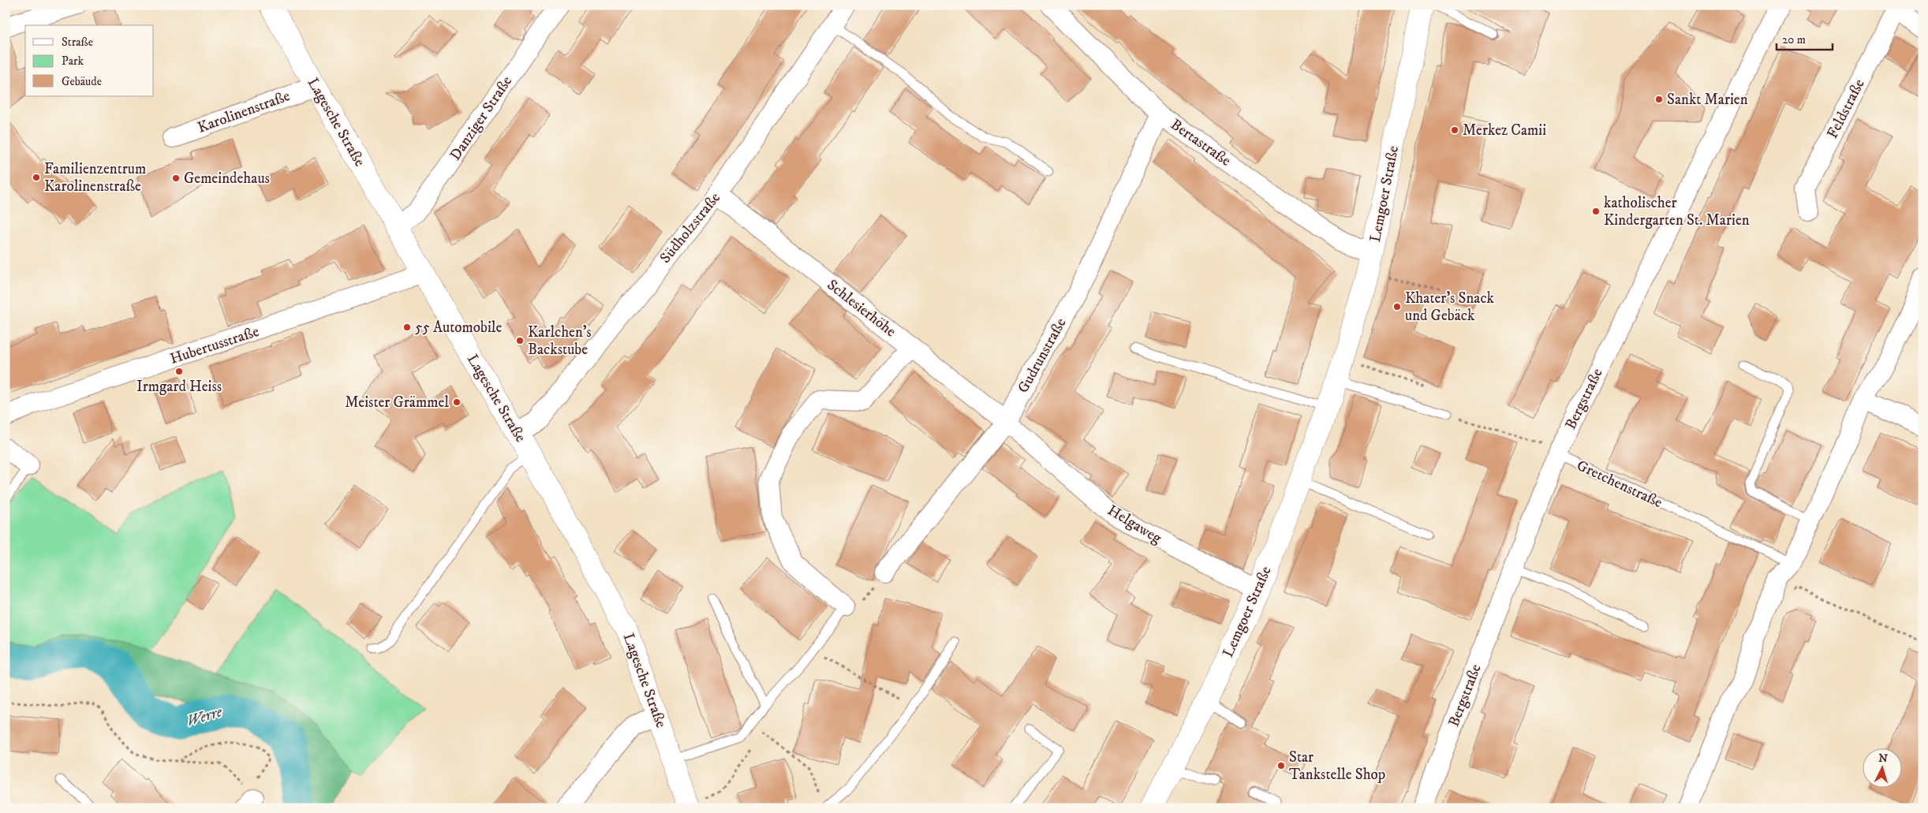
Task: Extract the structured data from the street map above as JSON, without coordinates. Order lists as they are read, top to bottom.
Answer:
{
  "streets": {
    "street": [
      "Feldstraße",
      "Karolinenstraße",
      "Danziger Straße",
      "Lagesche Straße",
      "Bertastraße",
      "Lemgoer Straße",
      "Südholzstraße",
      "Schlesierhöhe",
      "Hubertusstraße",
      "Gudrunstraße",
      "Bergstraße",
      "Helgaweg"
    ],
    "lane": ["Gretchenstraße"]
  },
  "crossings": [
    ["Karolinenstraße", "Lagesche Straße"],
    ["Danziger Straße", "Lagesche Straße"],
    ["Lagesche Straße", "Südholzstraße"],
    ["Lagesche Straße", "Hubertusstraße"],
    ["Bertastraße", "Lemgoer Straße"],
    ["Bertastraße", "Gudrunstraße"],
    ["Lemgoer Straße", "Helgaweg"],
    ["Südholzstraße", "Schlesierhöhe"],
    ["Schlesierhöhe", "Gudrunstraße"],
    ["Schlesierhöhe", "Helgaweg"],
    ["Gudrunstraße", "Helgaweg"],
    ["Bergstraße", "Gretchenstraße"]
  ],
  "water": ["Werre"],
  "places": [
    "Sankt Marien",
    "Merkez Camii",
    "Familienzentrum Karolinenstraße",
    "Gemeindehaus",
    "katholischer Kindergarten St. Marien",
    "Khater's Snack und Gebäck",
    "55 Automobile",
    "Karlchen’s Backstube",
    "Irmgard Heiss",
    "Meister Grämmel",
    "Star Tankstelle Shop"
  ],
  "legend": ["Straße", "Park", "Gebäude"],
  "scale_bar": "20 m",
  "north": "top"
}
